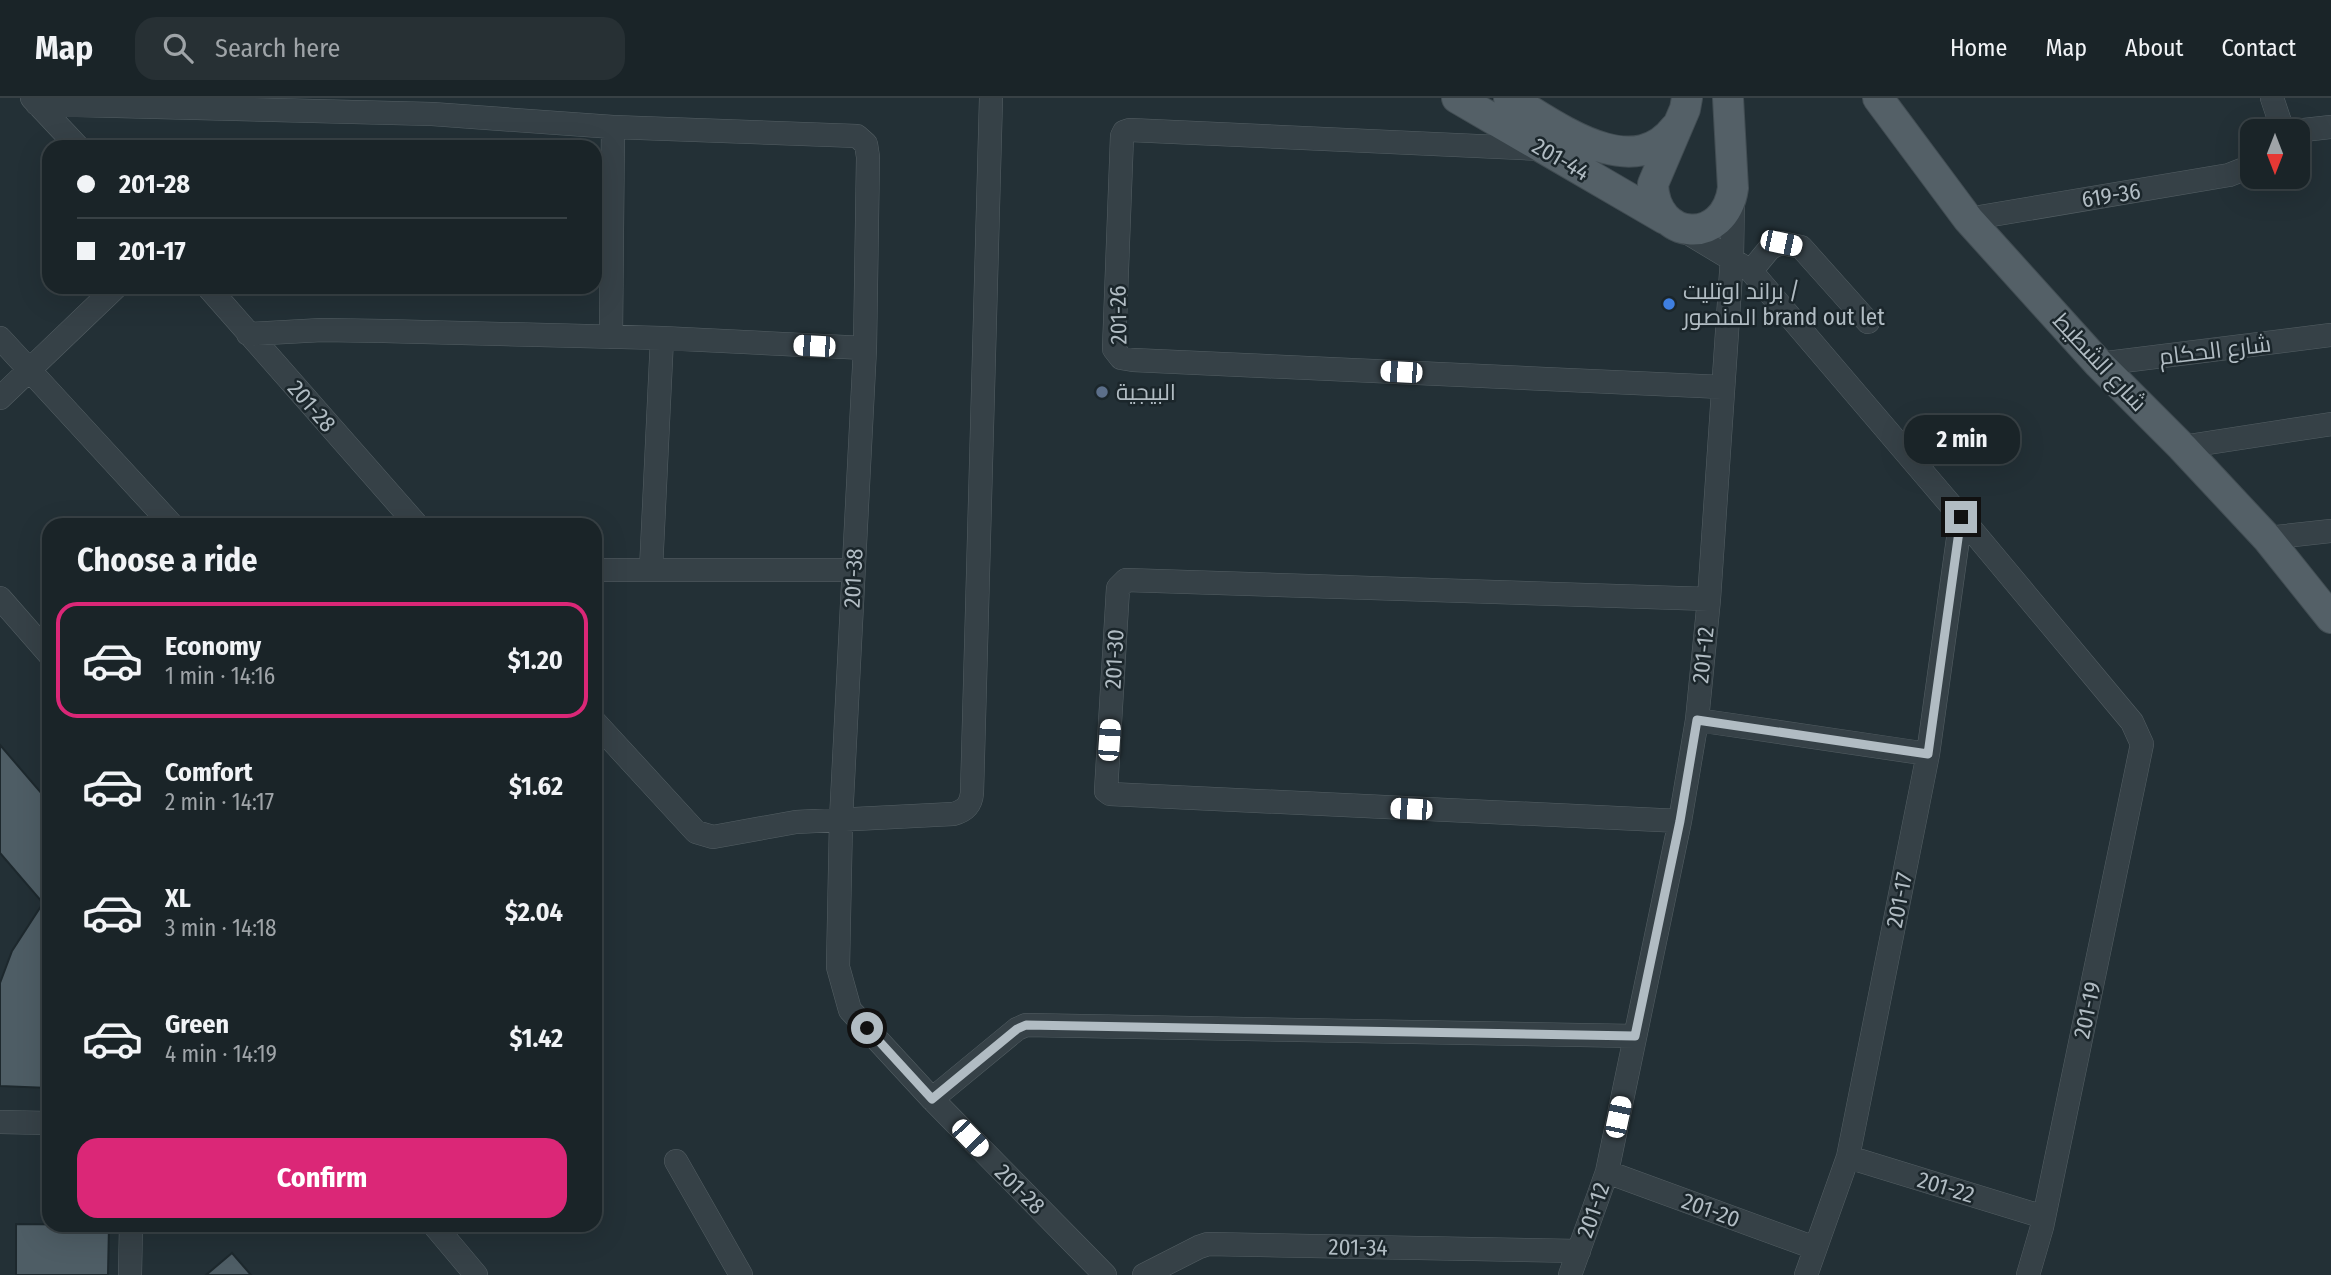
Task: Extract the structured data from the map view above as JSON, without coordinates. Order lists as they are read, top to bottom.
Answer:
{
  "streets": {
    "main road": ["201-44", "شارع الشطيط", "201-12"],
    "street": [
      "619-36",
      "201-26",
      "شارع الحكام",
      "201-28",
      "201-38",
      "201-30",
      "201-17",
      "201-19",
      "201-22",
      "201-20",
      "201-34"
    ]
  },
  "crossings": [
    ["201-44", "201-26"],
    ["201-44", "201-12"],
    ["619-36", "شارع الشطيط"],
    ["201-26", "201-12"],
    ["شارع الحكام", "شارع الشطيط"],
    ["201-28", "201-38"],
    ["201-12", "201-30"],
    ["201-12", "201-20"],
    ["201-12", "201-34"],
    ["201-17", "201-19"],
    ["201-17", "201-22"],
    ["201-17", "201-20"],
    ["201-19", "201-22"]
  ],
  "places": ["براند اوتليت / المنصور brand out let", "البيجية"],
  "north": "bottom",
  "page": {
    "header": "Map",
    "search": "Search here",
    "nav": [
      "Home",
      "Map",
      "About",
      "Contact"
    ],
    "banner": ["201-28", "201-17"],
    "bubble": "2 min",
    "heading": "Choose a ride",
    "list": [
      {
        "name": "Economy",
        "note": "1 min · 14:16",
        "value": "$1.20"
      },
      {
        "name": "Comfort",
        "note": "2 min · 14:17",
        "value": "$1.62"
      },
      {
        "name": "XL",
        "note": "3 min · 14:18",
        "value": "$2.04"
      },
      {
        "name": "Green",
        "note": "4 min · 14:19",
        "value": "$1.42"
      }
    ],
    "buttons": "Confirm"
  }
}
